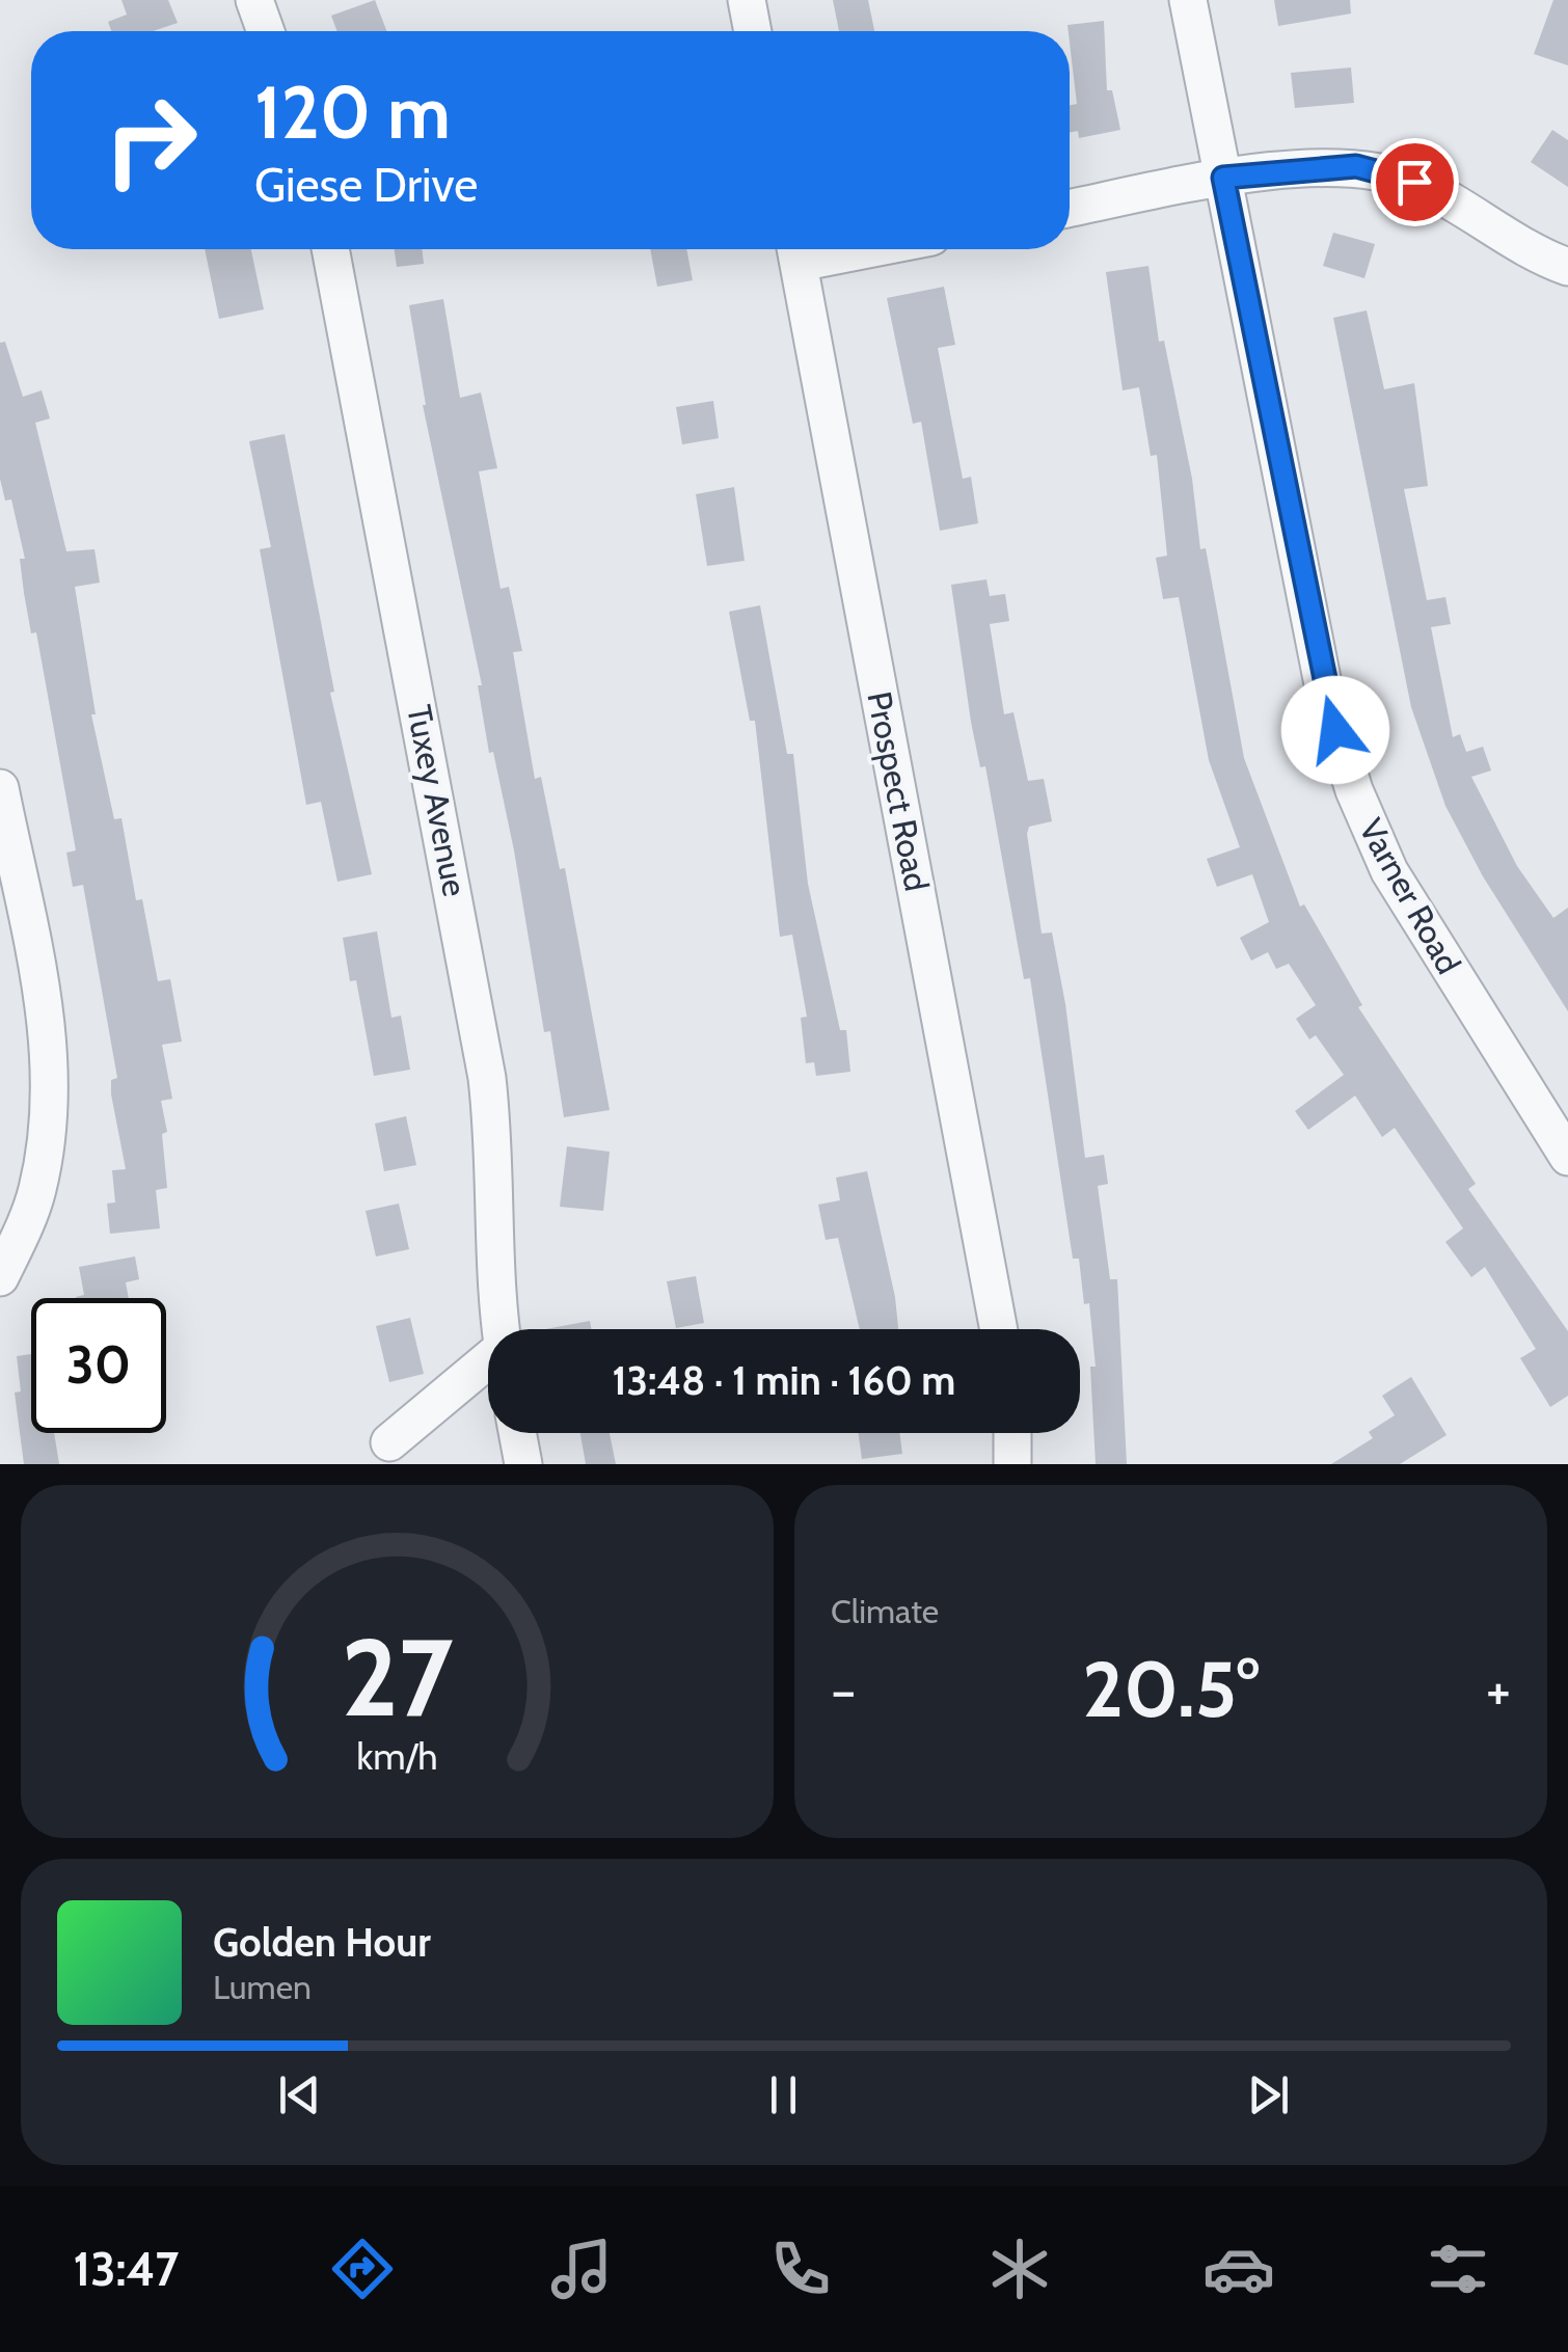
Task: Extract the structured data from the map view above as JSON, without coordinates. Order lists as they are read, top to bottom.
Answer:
{
  "streets": {
    "street": ["Prospect Road", "Tuxey Avenue", "Varner Road"]
  },
  "page": {
    "turn": ["120 m", "Giese Drive"],
    "limit": "30",
    "trip": "13:48 · 1 min · 160 m",
    "tile": "Climate",
    "heat": ["−", "20.5°", "+"],
    "song": ["Golden Hour", "Lumen"],
    "tabs": "13:47",
    "gauge": ["27", "km/h"]
  }
}
